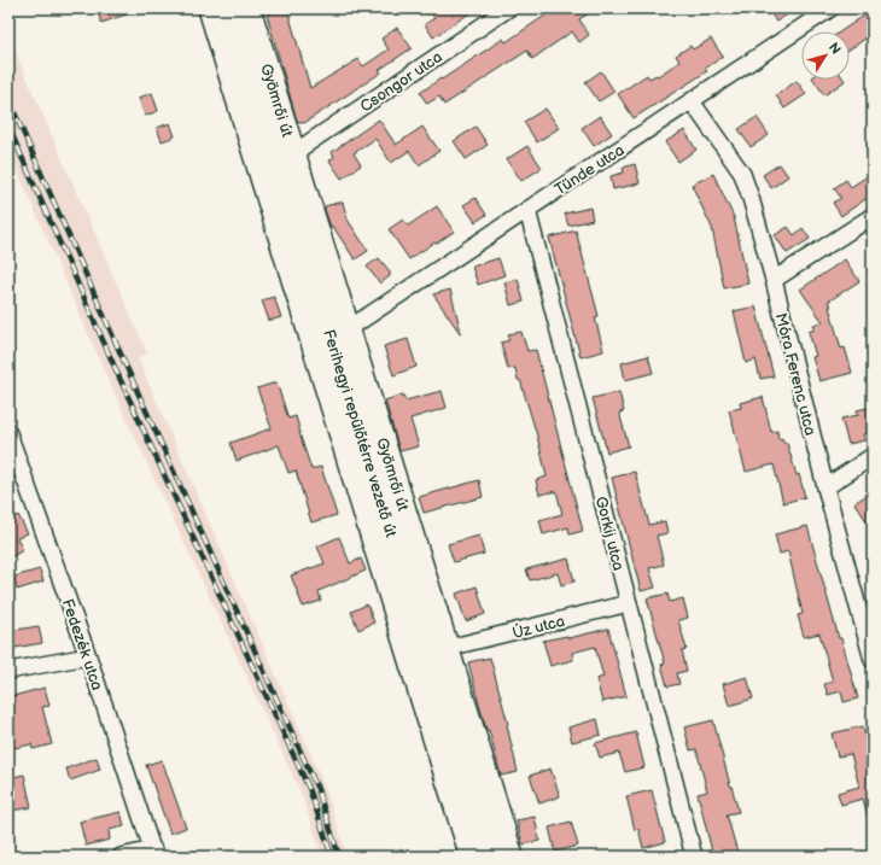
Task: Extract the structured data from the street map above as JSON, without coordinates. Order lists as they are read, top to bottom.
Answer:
{
  "streets": {
    "main road": ["Ferihegyi repülőtérre vezető út"],
    "street": [
      "Csongor utca",
      "Gyömrői út",
      "Tünde utca",
      "Móra Ferenc utca",
      "Gorkij utca",
      "Úz utca",
      "Fedezék utca"
    ]
  },
  "crossings": [
    ["Csongor utca", "Gyömrői út"],
    ["Gyömrői út", "Tünde utca"],
    ["Gyömrői út", "Úz utca"],
    ["Tünde utca", "Móra Ferenc utca"],
    ["Tünde utca", "Gorkij utca"],
    ["Gorkij utca", "Úz utca"]
  ],
  "north": "top right"
}
